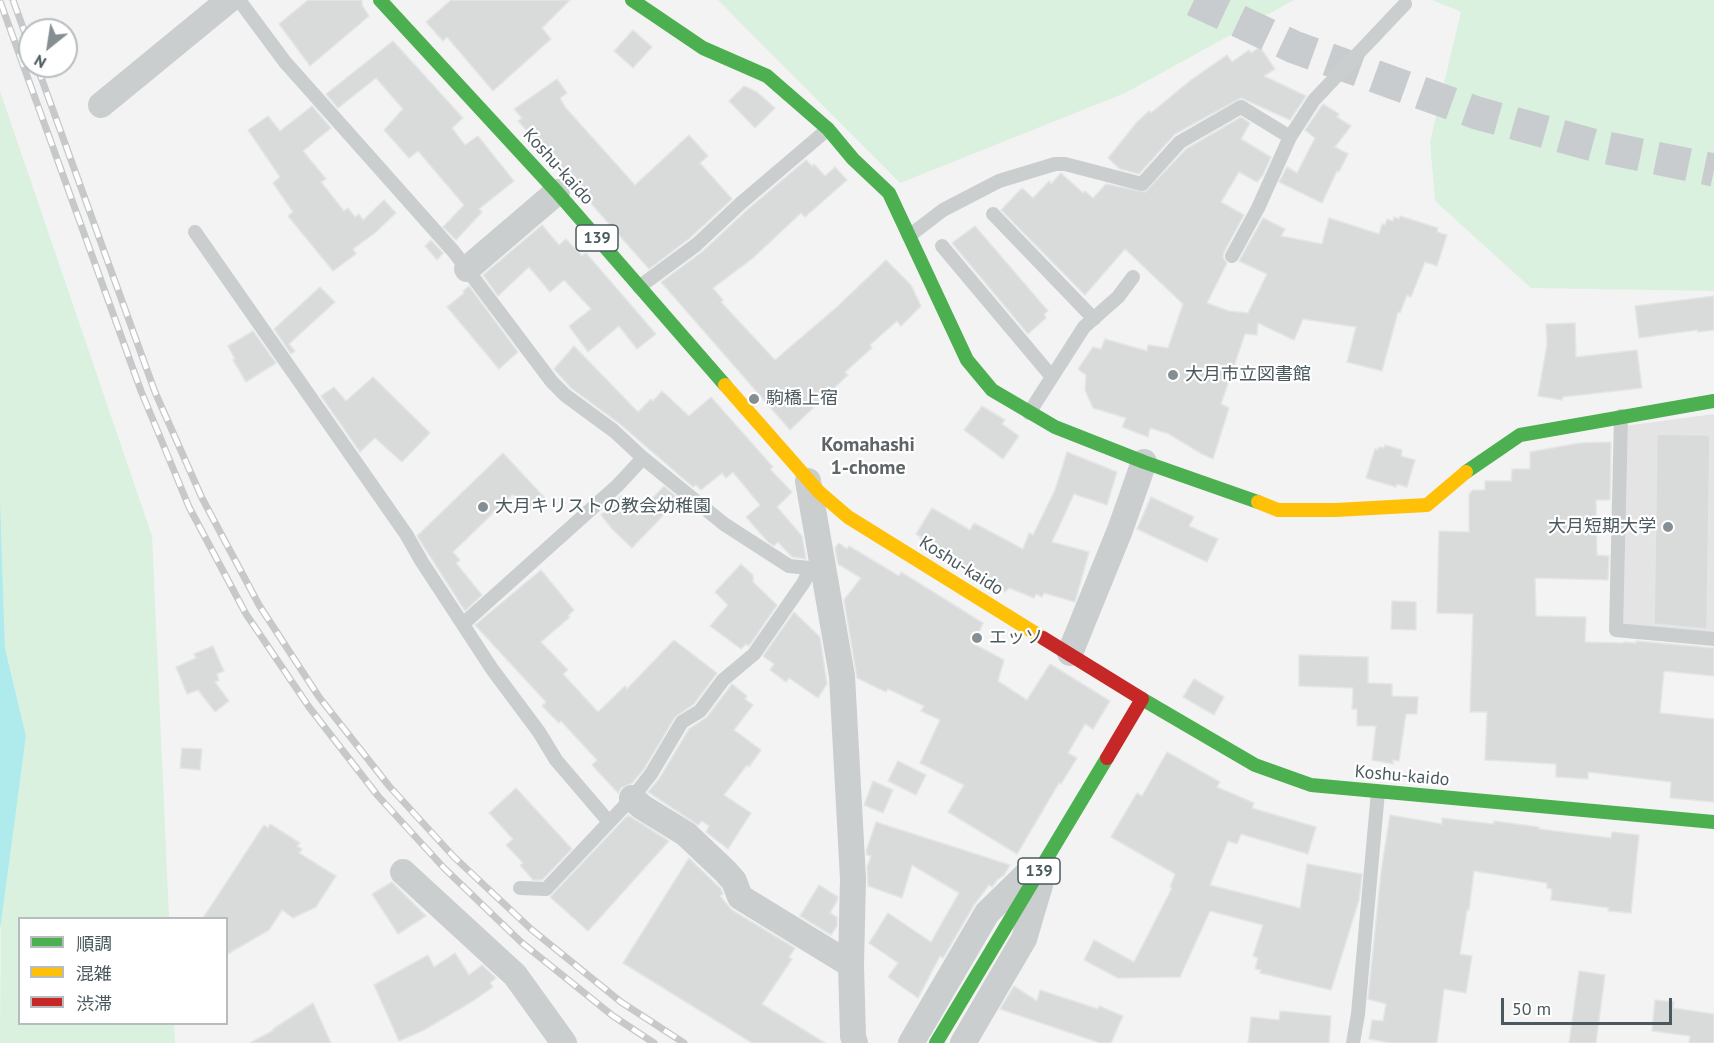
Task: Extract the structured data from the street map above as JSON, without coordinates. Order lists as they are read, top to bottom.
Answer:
{
  "streets": {
    "main road": ["Koshu-kaido", "139"]
  },
  "crossings": [
    ["Koshu-kaido", "139"]
  ],
  "districts": ["Komahashi 1-chome"],
  "places": [
    "大月市立図書館",
    "駒橋上宿",
    "大月キリストの教会幼稚園",
    "大月短期大学",
    "エッソ"
  ],
  "legend": ["順調", "混雑", "渋滞"],
  "scale_bar": "50 m",
  "north": "bottom left"
}
